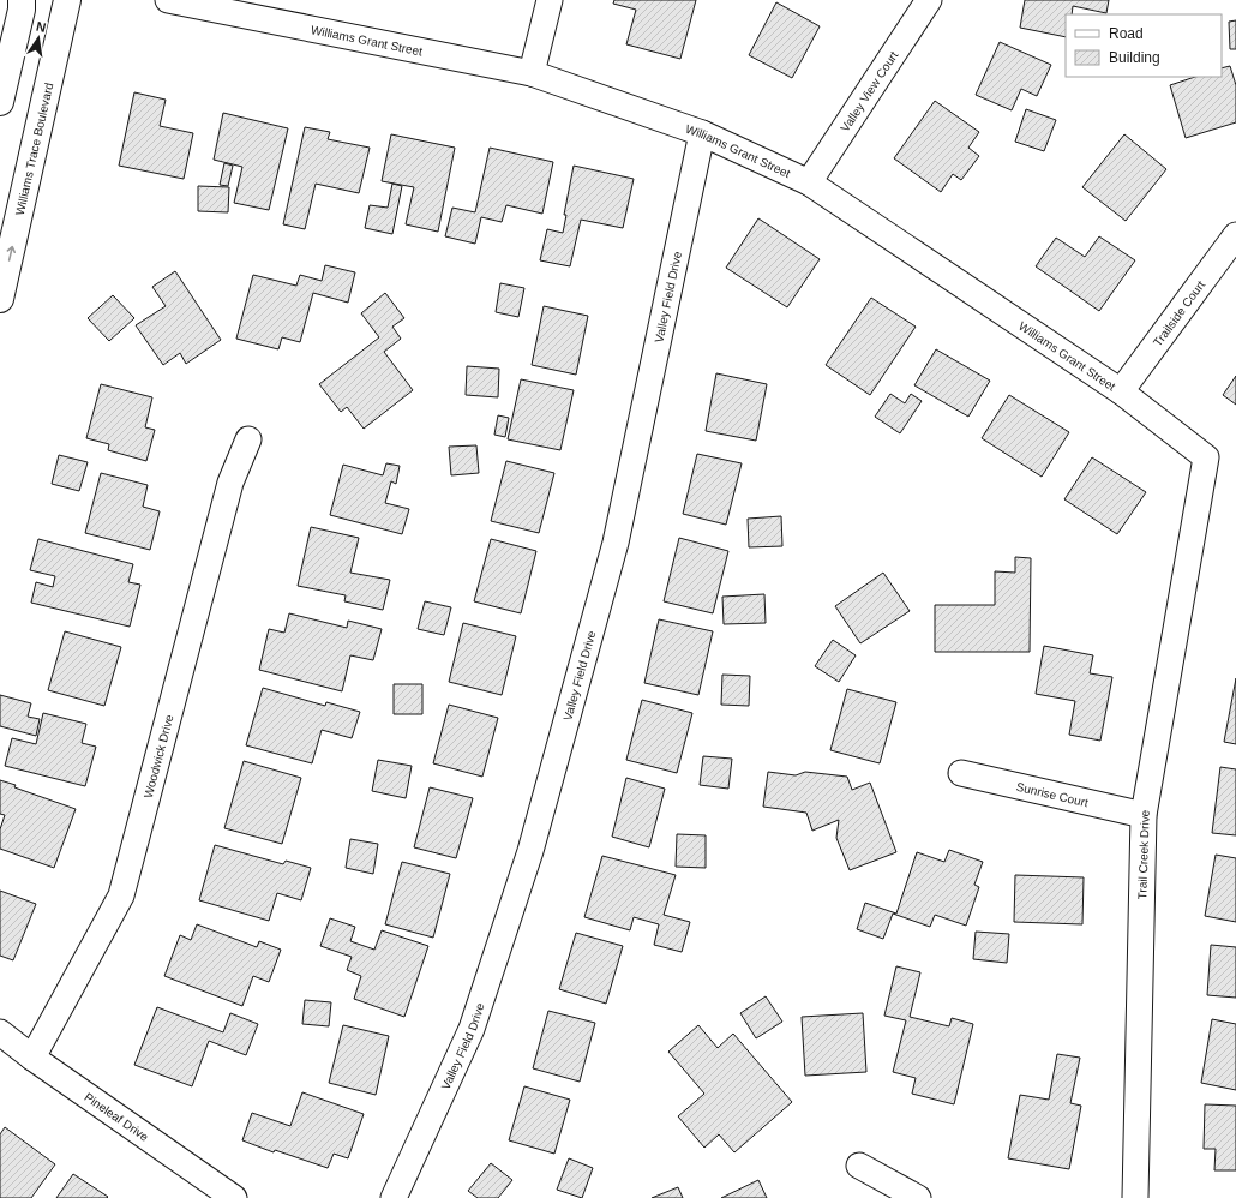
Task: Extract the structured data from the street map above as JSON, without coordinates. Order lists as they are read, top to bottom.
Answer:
{
  "streets": {
    "main road": ["Williams Trace Boulevard"],
    "street": [
      "Williams Grant Street",
      "Valley View Court",
      "Valley Field Drive",
      "Trailside Court",
      "Woodwick Drive",
      "Sunrise Court",
      "Trail Creek Drive",
      "Pineleaf Drive"
    ]
  },
  "crossings": [
    ["Williams Grant Street", "Valley View Court"],
    ["Williams Grant Street", "Valley Field Drive"],
    ["Williams Grant Street", "Trailside Court"],
    ["Williams Grant Street", "Trail Creek Drive"],
    ["Woodwick Drive", "Pineleaf Drive"],
    ["Sunrise Court", "Trail Creek Drive"]
  ],
  "legend": ["Road", "Building"],
  "north": "top"
}
